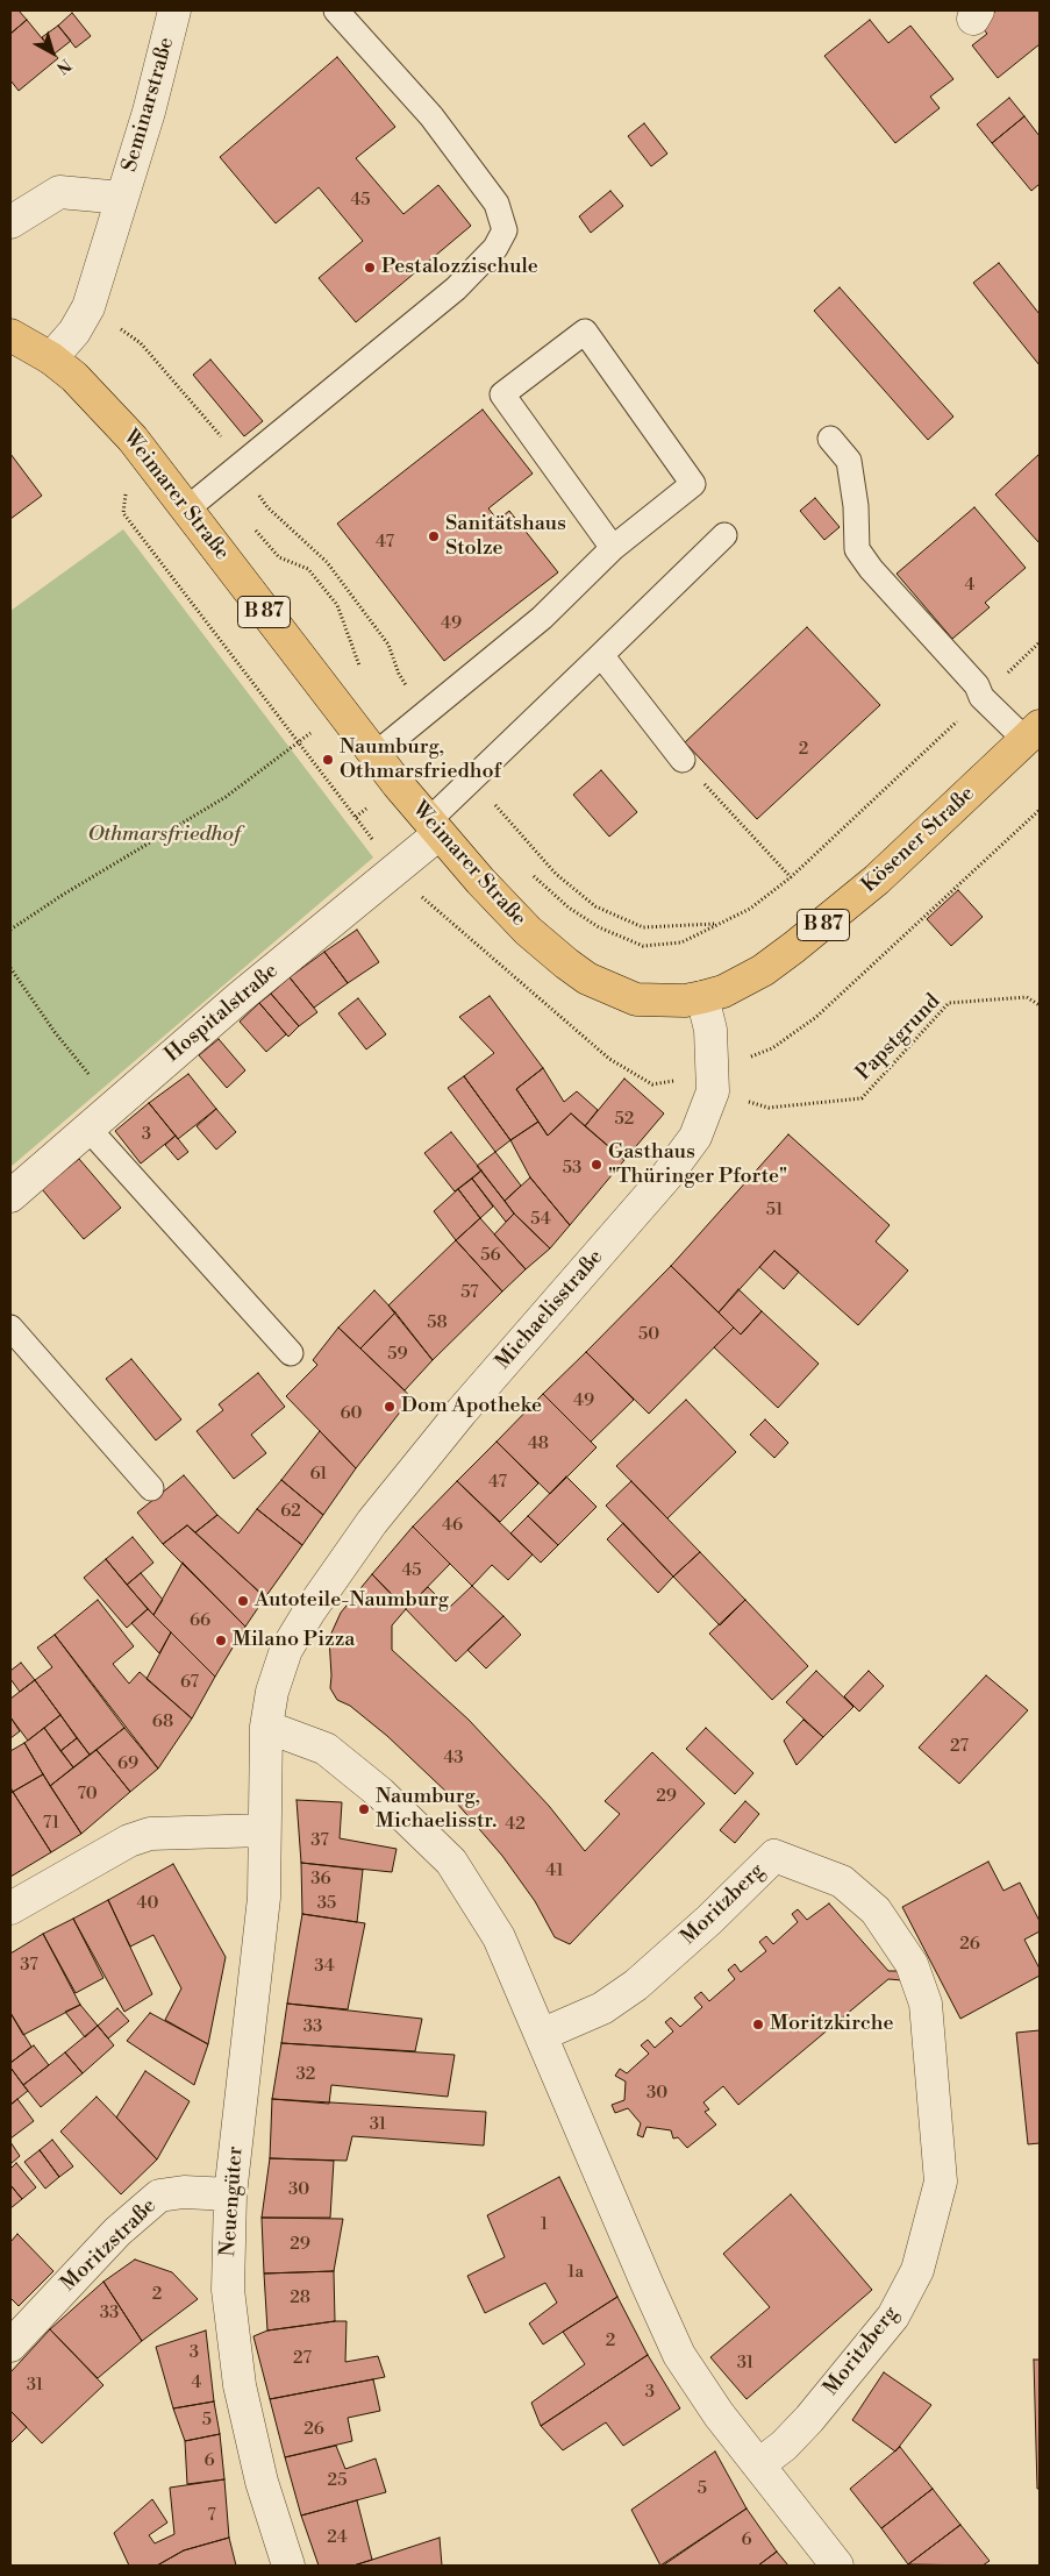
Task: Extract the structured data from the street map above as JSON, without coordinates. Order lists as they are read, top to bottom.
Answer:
{
  "streets": {
    "main road": ["Weimarer Straße", "B 87", "Kösener Straße"],
    "street": [
      "Seminarstraße",
      "Hospitalstraße",
      "Michaelisstraße",
      "Moritzberg",
      "Neuengüter",
      "Moritzstraße"
    ],
    "path": ["Papstgrund"]
  },
  "crossings": [
    ["Seminarstraße", "Weimarer Straße"],
    ["Weimarer Straße", "Kösener Straße"],
    ["Weimarer Straße", "Hospitalstraße"],
    ["Weimarer Straße", "Michaelisstraße"],
    ["Kösener Straße", "Michaelisstraße"],
    ["Papstgrund", "Michaelisstraße"],
    ["Michaelisstraße", "Neuengüter"],
    ["Neuengüter", "Moritzstraße"]
  ],
  "parks": ["Othmarsfriedhof"],
  "places": [
    "Pestalozzischule",
    "Sanitätshaus Stolze",
    "Naumburg, Othmarsfriedhof",
    "Gasthaus \"Thüringer Pforte\"",
    "Dom Apotheke",
    "Autoteile-Naumburg",
    "Milano Pizza",
    "Naumburg, Michaelisstr.",
    "Moritzkirche"
  ],
  "house_numbers": [
    "45",
    "47",
    "4",
    "49",
    "2",
    "52",
    "3",
    "53",
    "51",
    "54",
    "56",
    "57",
    "58",
    "50",
    "59",
    "49",
    "60",
    "48",
    "61",
    "47",
    "62",
    "46",
    "45",
    "66",
    "67",
    "68",
    "27",
    "43",
    "69",
    "70",
    "29",
    "71",
    "42",
    "37",
    "41",
    "36",
    "40",
    "35",
    "26",
    "37",
    "34",
    "33",
    "32",
    "30",
    "31",
    "30",
    "1",
    "29",
    "1a",
    "2",
    "28",
    "33",
    "2",
    "3",
    "27",
    "31",
    "4",
    "31",
    "3",
    "5",
    "26",
    "6",
    "25",
    "5",
    "7",
    "24",
    "6"
  ],
  "north": "bottom right"
}
